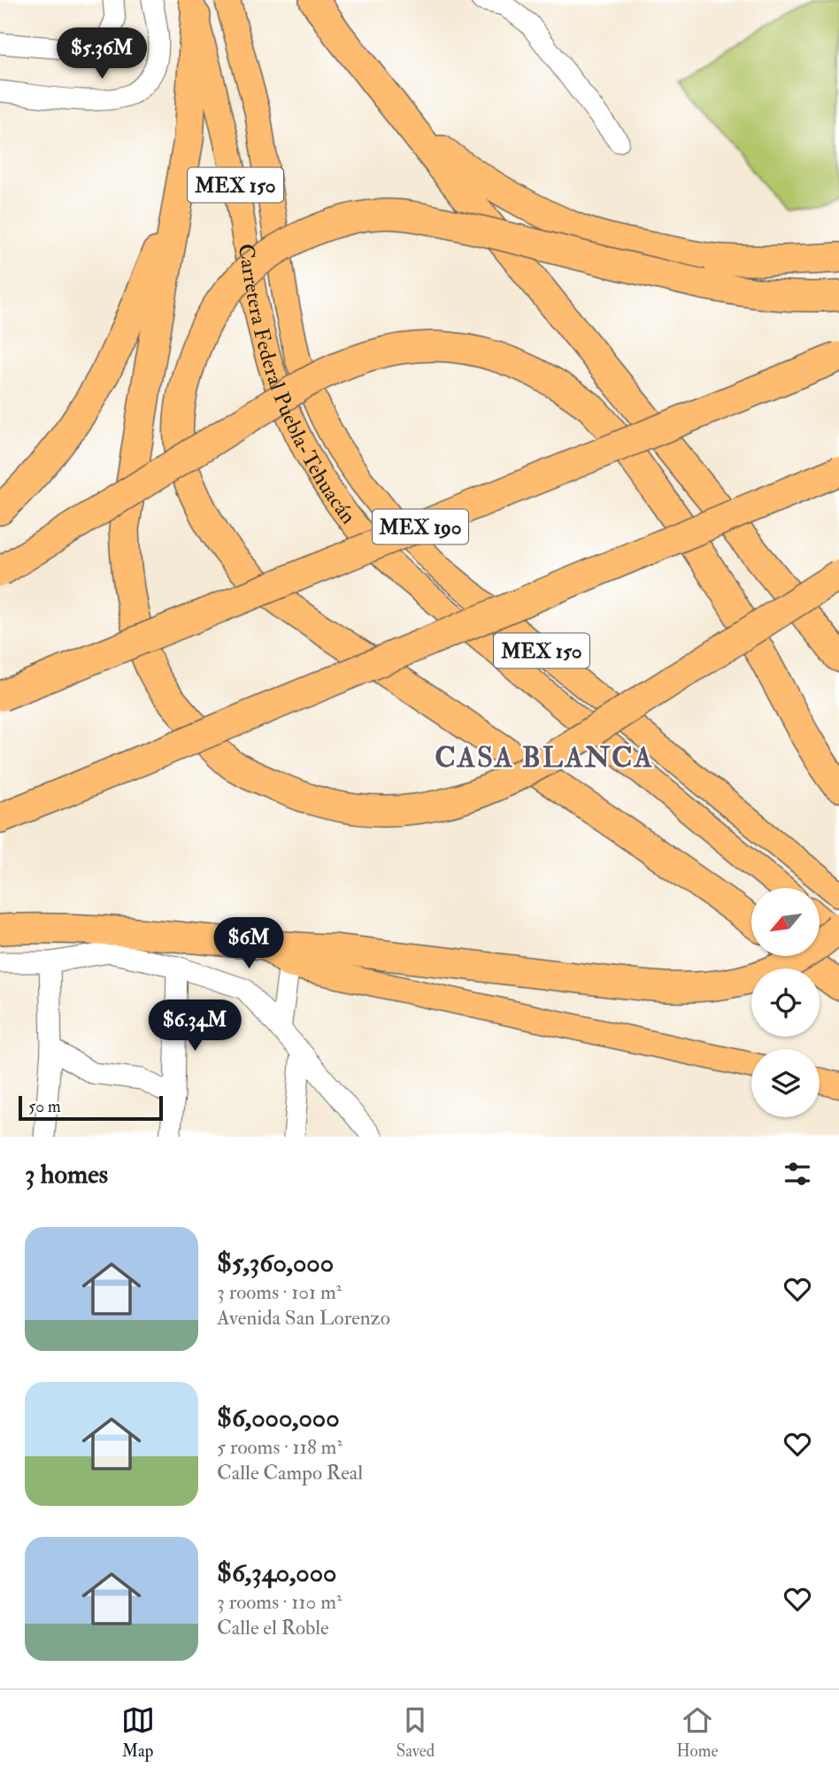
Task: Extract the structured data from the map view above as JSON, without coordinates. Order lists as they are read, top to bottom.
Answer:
{
  "streets": {
    "highway": ["MEX 190"],
    "main road": ["MEX 150", "Carretera Federal Puebla-Tehuacán"]
  },
  "districts": ["CASA BLANCA"],
  "scale_bar": "50 m",
  "north": "bottom left",
  "page": {
    "price": ["$5.36M", "$6M", "$6.34M"],
    "scale": "50 m",
    "heading": "3 homes",
    "list": [
      {
        "name": "$5,360,000",
        "note": "3 rooms · 101 m² · Avenida San Lorenzo"
      },
      {
        "name": "$6,000,000",
        "note": "5 rooms · 118 m² · Calle Campo Real"
      },
      {
        "name": "$6,340,000",
        "note": "3 rooms · 110 m² · Calle el Roble"
      }
    ],
    "tabs": ["Map", "Saved", "Home"]
  }
}
